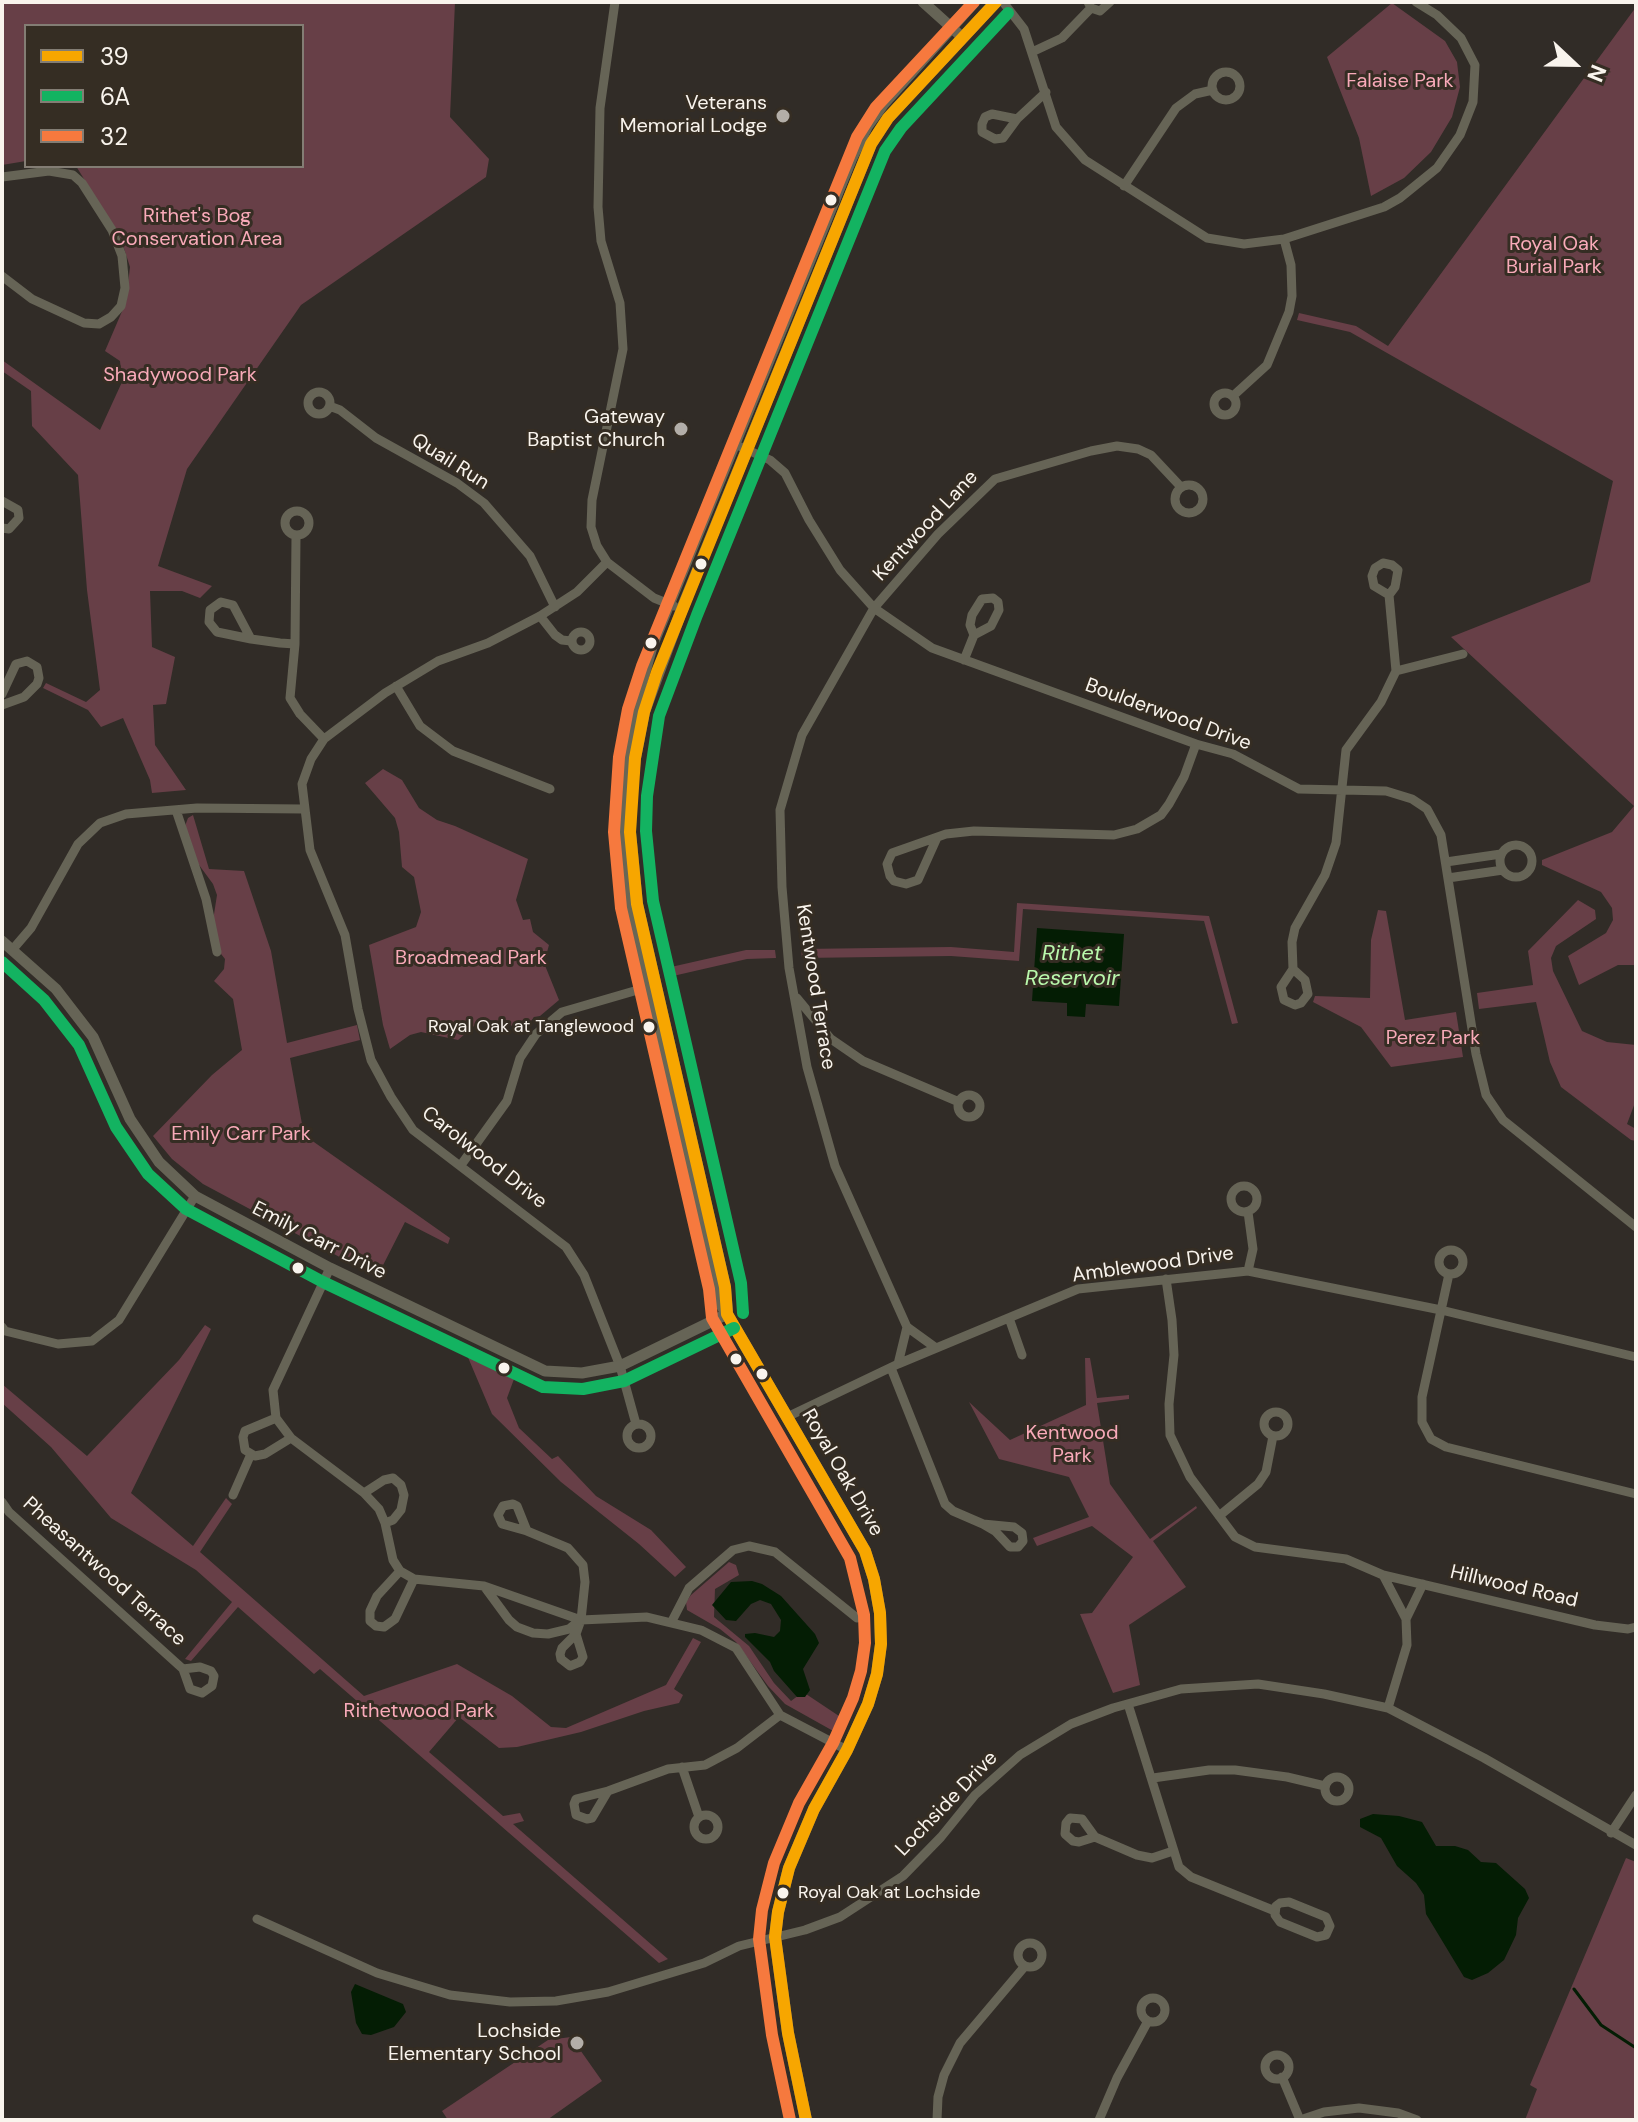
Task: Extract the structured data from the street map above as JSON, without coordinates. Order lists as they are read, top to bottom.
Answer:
{
  "streets": {
    "main road": ["Royal Oak Drive"],
    "street": [
      "Quail Run",
      "Kentwood Lane",
      "Boulderwood Drive",
      "Kentwood Terrace",
      "Carolwood Drive",
      "Emily Carr Drive",
      "Amblewood Drive",
      "Pheasantwood Terrace",
      "Hillwood Road",
      "Lochside Drive"
    ]
  },
  "crossings": [
    ["Quail Run", "Carolwood Drive"],
    ["Kentwood Lane", "Boulderwood Drive"],
    ["Kentwood Lane", "Kentwood Terrace"],
    ["Boulderwood Drive", "Kentwood Terrace"],
    ["Boulderwood Drive", "Royal Oak Drive"],
    ["Kentwood Terrace", "Amblewood Drive"],
    ["Carolwood Drive", "Emily Carr Drive"],
    ["Emily Carr Drive", "Royal Oak Drive"],
    ["Amblewood Drive", "Royal Oak Drive"],
    ["Amblewood Drive", "Hillwood Road"],
    ["Royal Oak Drive", "Lochside Drive"]
  ],
  "water": ["Rithet Reservoir"],
  "parks": [
    "Falaise Park",
    "Rithet's Bog Conservation Area",
    "Royal Oak Burial Park",
    "Shadywood Park",
    "Broadmead Park",
    "Perez Park",
    "Emily Carr Park",
    "Kentwood Park",
    "Rithetwood Park"
  ],
  "places": [
    "Veterans Memorial Lodge",
    "Gateway Baptist Church",
    "Royal Oak at Tanglewood",
    "Royal Oak at Lochside",
    "Lochside Elementary School"
  ],
  "lines": ["transit line 39", "transit line 32", "transit line 6A"],
  "legend": ["39", "6A", "32"],
  "north": "right"
}
